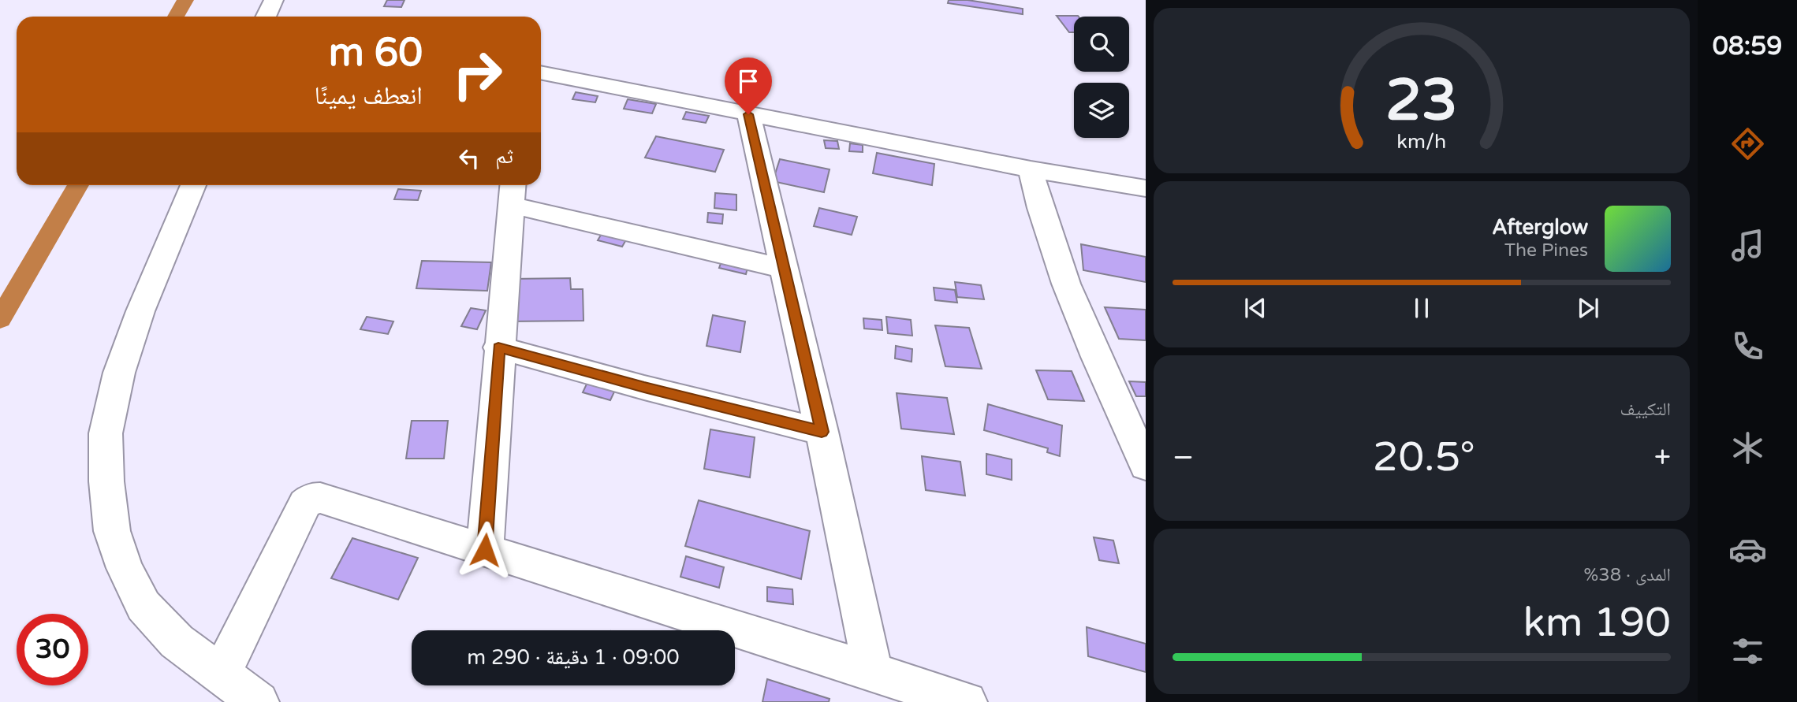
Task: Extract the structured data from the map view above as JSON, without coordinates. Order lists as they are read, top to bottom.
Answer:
{
  "page": {
    "tabs": "08:59",
    "turn": ["60 m", "انعطف يمينًا"],
    "then": "ثم",
    "song": ["Afterglow", "The Pines"],
    "tile": [
      "التكييف",
      ["المدى · 38%", "190 km"]
    ],
    "heat": ["−", "20.5°", "+"],
    "limit": "30",
    "trip": "09:00 · 1 دقيقة · 290 m",
    "gauge": ["23", "km/h"]
  }
}
